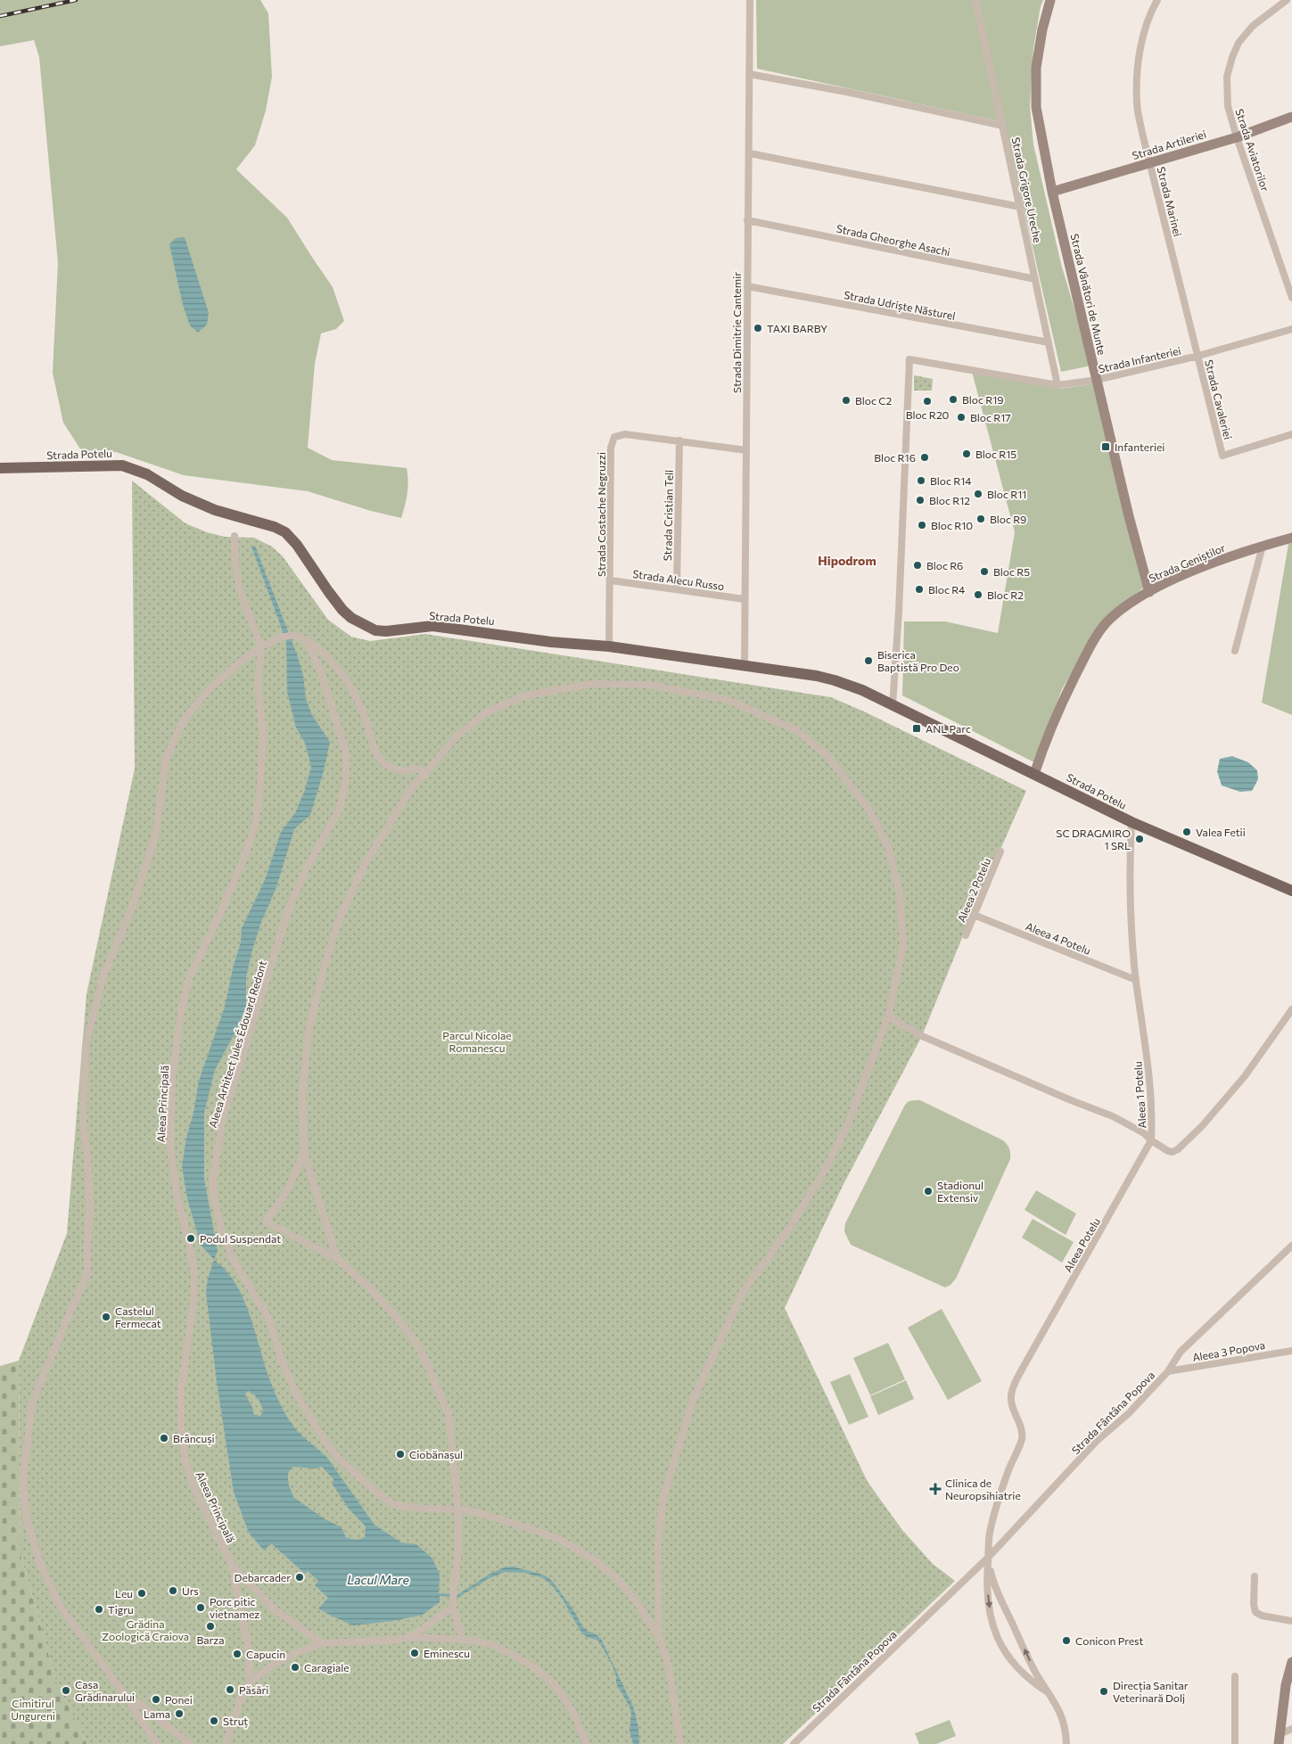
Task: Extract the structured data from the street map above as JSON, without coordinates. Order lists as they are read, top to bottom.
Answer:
{
  "streets": {
    "main road": ["Strada Potelu"],
    "street": [
      "Strada Artileriei",
      "Strada Aviatorilor",
      "Strada Grigore Ureche",
      "Strada Marinei",
      "Strada Gheorghe Asachi",
      "Strada Vânători de Munte",
      "Strada Udriște Năsturel",
      "Strada Dimitrie Cantemir",
      "Strada Infanteriei",
      "Strada Cavaleriei",
      "Strada Costache Negruzzi",
      "Strada Cristian Tell",
      "Strada Geniștilor",
      "Strada Alecu Russo",
      "Aleea 2 Potelu",
      "Aleea 4 Potelu",
      "Aleea Arhitect Jules Édouard Redont",
      "Aleea 1 Potelu",
      "Aleea Principală",
      "Aleea Potelu",
      "Aleea 3 Popova",
      "Strada Fântâna Popova"
    ]
  },
  "crossings": [
    ["Strada Artileriei", "Strada Aviatorilor"],
    ["Strada Artileriei", "Strada Marinei"],
    ["Strada Artileriei", "Strada Vânători de Munte"],
    ["Strada Grigore Ureche", "Strada Gheorghe Asachi"],
    ["Strada Grigore Ureche", "Strada Udriște Năsturel"],
    ["Strada Grigore Ureche", "Strada Infanteriei"],
    ["Strada Marinei", "Strada Infanteriei"],
    ["Strada Marinei", "Strada Cavaleriei"],
    ["Strada Gheorghe Asachi", "Strada Dimitrie Cantemir"],
    ["Strada Vânători de Munte", "Strada Infanteriei"],
    ["Strada Vânători de Munte", "Strada Geniștilor"],
    ["Strada Udriște Năsturel", "Strada Dimitrie Cantemir"],
    ["Strada Dimitrie Cantemir", "Strada Potelu"],
    ["Strada Dimitrie Cantemir", "Strada Costache Negruzzi"],
    ["Strada Dimitrie Cantemir", "Strada Alecu Russo"],
    ["Strada Infanteriei", "Strada Cavaleriei"],
    ["Strada Infanteriei", "Strada Potelu"],
    ["Strada Potelu", "Strada Costache Negruzzi"],
    ["Strada Potelu", "Strada Geniștilor"],
    ["Strada Potelu", "Aleea 1 Potelu"],
    ["Strada Costache Negruzzi", "Strada Cristian Tell"],
    ["Strada Costache Negruzzi", "Strada Alecu Russo"],
    ["Strada Cristian Tell", "Strada Alecu Russo"],
    ["Aleea 2 Potelu", "Aleea 4 Potelu"],
    ["Aleea 4 Potelu", "Aleea 1 Potelu"],
    ["Aleea 1 Potelu", "Aleea Potelu"],
    ["Aleea Potelu", "Strada Fântâna Popova"],
    ["Aleea 3 Popova", "Strada Fântâna Popova"]
  ],
  "districts": ["Hipodrom"],
  "water": ["Lacul Mare"],
  "parks": ["Parcul Nicolae Romanescu", "Grădina Zoologică Craiova", "Cimitirul Ungureni"],
  "places": {
    "other": [
      "TAXI BARBY",
      "Bloc R19",
      "Bloc C2",
      "Bloc R20",
      "Bloc R17",
      "Bloc R15",
      "Bloc R16",
      "Bloc R14",
      "Bloc R11",
      "Bloc R12",
      "Bloc R9",
      "Bloc R10",
      "Bloc R6",
      "Bloc R5",
      "Bloc R4",
      "Bloc R2",
      "Biserica Baptistă Pro Deo",
      "Valea Fetii",
      "SC DRAGMIRO 1 SRL",
      "Stadionul Extensiv",
      "Podul Suspendat",
      "Castelul Fermecat",
      "Brâncuși",
      "Ciobănașul",
      "Debarcader",
      "Urs",
      "Leu",
      "Porc pitic vietnamez",
      "Tigru",
      "Barza",
      "Conicon Prest",
      "Eminescu",
      "Capucin",
      "Caragiale",
      "Păsări",
      "Casa Grădinarului",
      "Direcția Sanitar Veterinară Dolj",
      "Ponei",
      "Lama",
      "Struț"
    ],
    "transit": ["Infanteriei", "ANL Parc"],
    "health": ["Clinica de Neuropsihiatrie"]
  }
}
